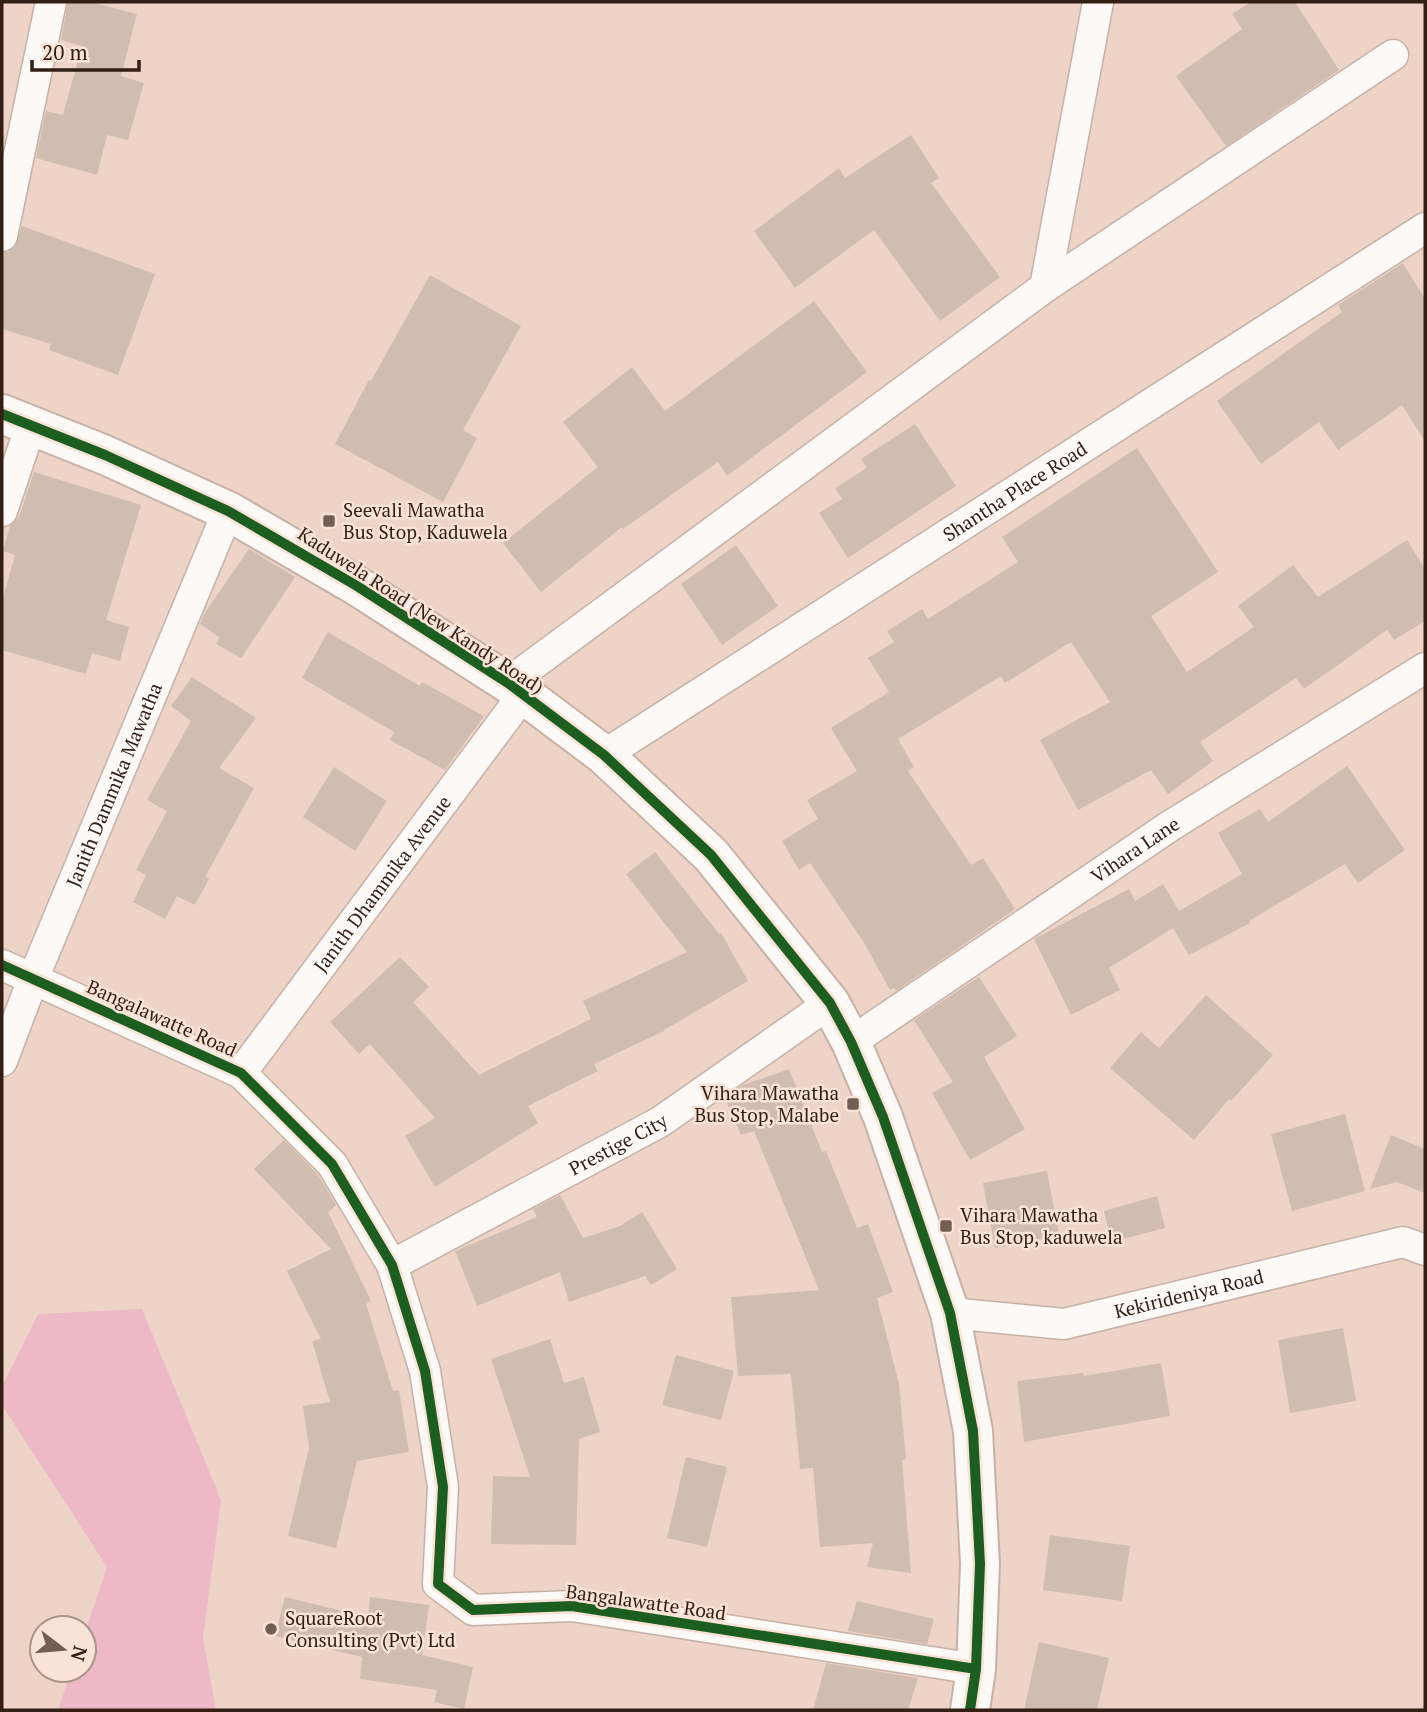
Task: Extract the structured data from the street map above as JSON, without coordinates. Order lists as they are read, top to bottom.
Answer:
{
  "streets": {
    "main road": ["Kaduwela Road (New Kandy Road)"],
    "street": [
      "Shantha Place Road",
      "Janith Dammika Mawatha",
      "Vihara Lane",
      "Janith Dhammika Avenue",
      "Bangalawatte Road",
      "Prestige City",
      "Kekirideniya Road"
    ]
  },
  "crossings": [
    ["Shantha Place Road", "Kaduwela Road (New Kandy Road)"],
    ["Kaduwela Road (New Kandy Road)", "Janith Dammika Mawatha"],
    ["Kaduwela Road (New Kandy Road)", "Vihara Lane"],
    ["Kaduwela Road (New Kandy Road)", "Janith Dhammika Avenue"],
    ["Kaduwela Road (New Kandy Road)", "Bangalawatte Road"],
    ["Kaduwela Road (New Kandy Road)", "Prestige City"],
    ["Kaduwela Road (New Kandy Road)", "Kekirideniya Road"],
    ["Janith Dammika Mawatha", "Bangalawatte Road"],
    ["Janith Dhammika Avenue", "Bangalawatte Road"],
    ["Bangalawatte Road", "Prestige City"]
  ],
  "places": {
    "transit": ["Seevali Mawatha Bus Stop, Kaduwela", "Vihara Mawatha Bus Stop, Malabe", "Vihara Mawatha Bus Stop, kaduwela"],
    "other": ["SquareRoot Consulting (Pvt) Ltd"]
  },
  "scale_bar": "20 m",
  "north": "right"
}
